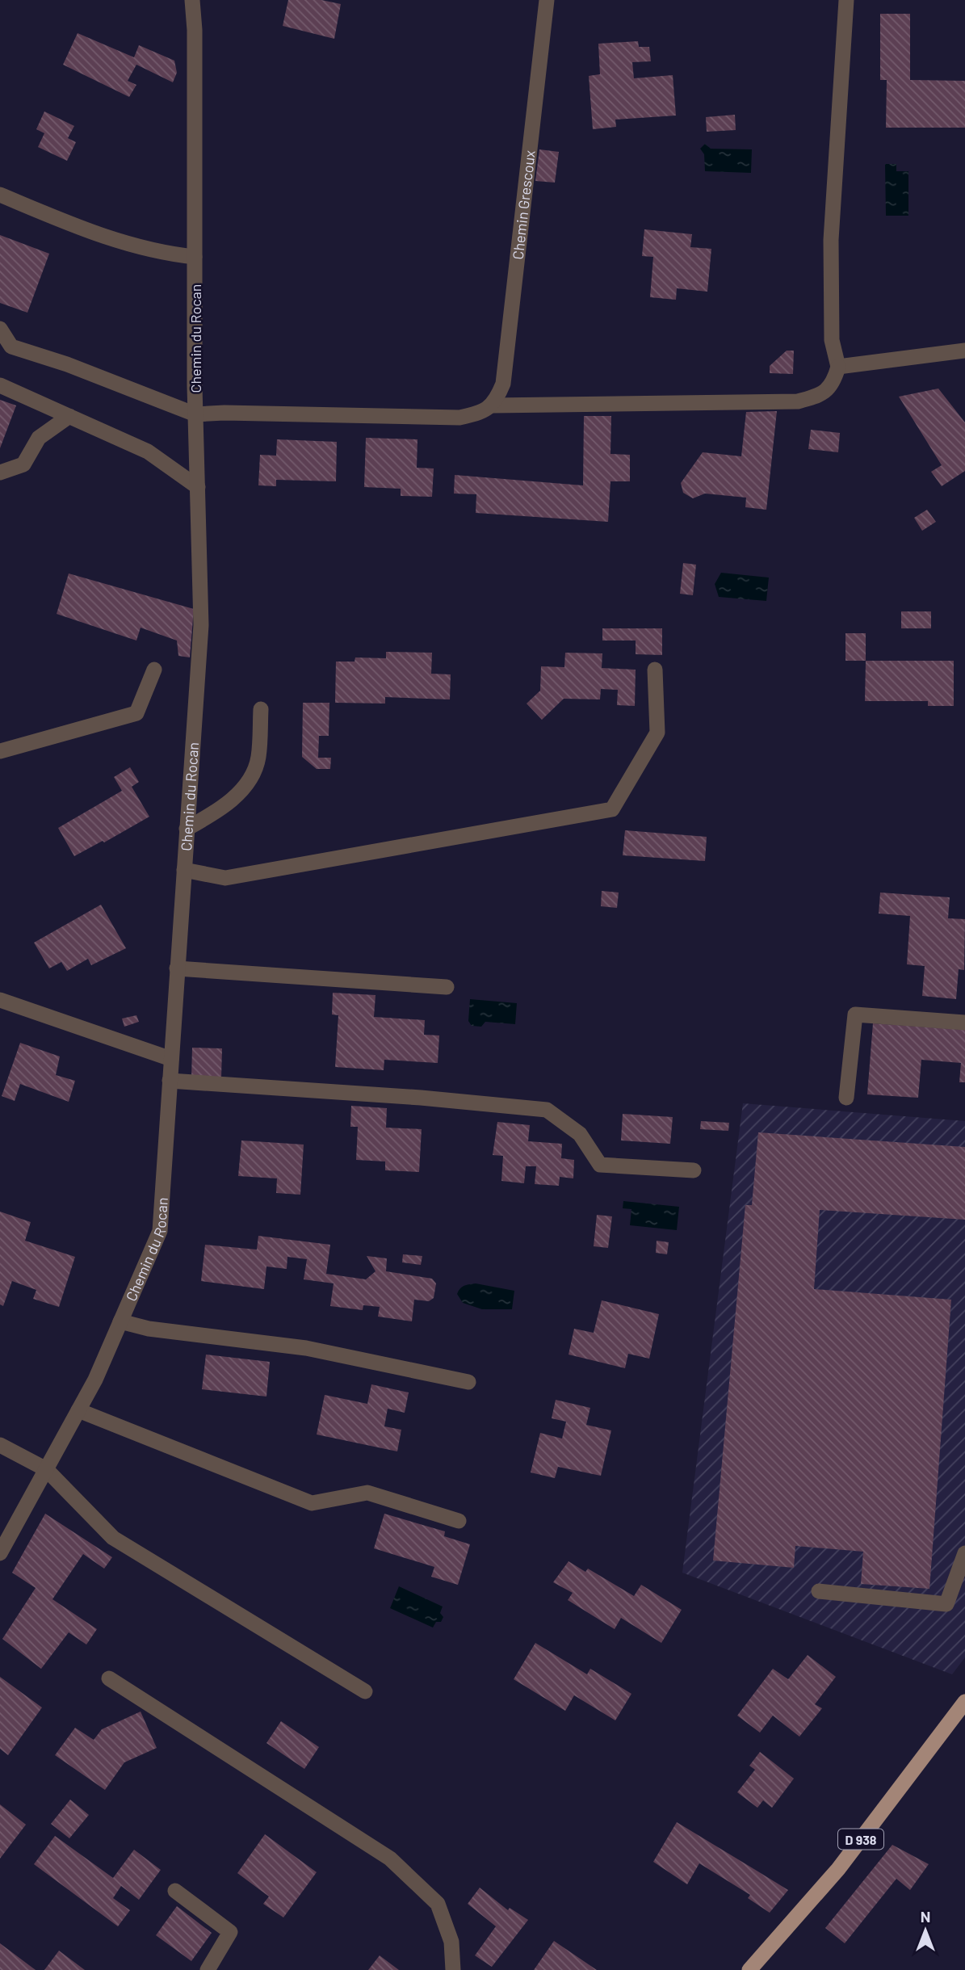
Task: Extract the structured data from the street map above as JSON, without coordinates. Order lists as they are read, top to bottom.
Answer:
{
  "streets": {
    "main road": ["D 938"],
    "street": ["Chemin Grescoux", "Chemin du Rocan"]
  },
  "north": "top"
}
